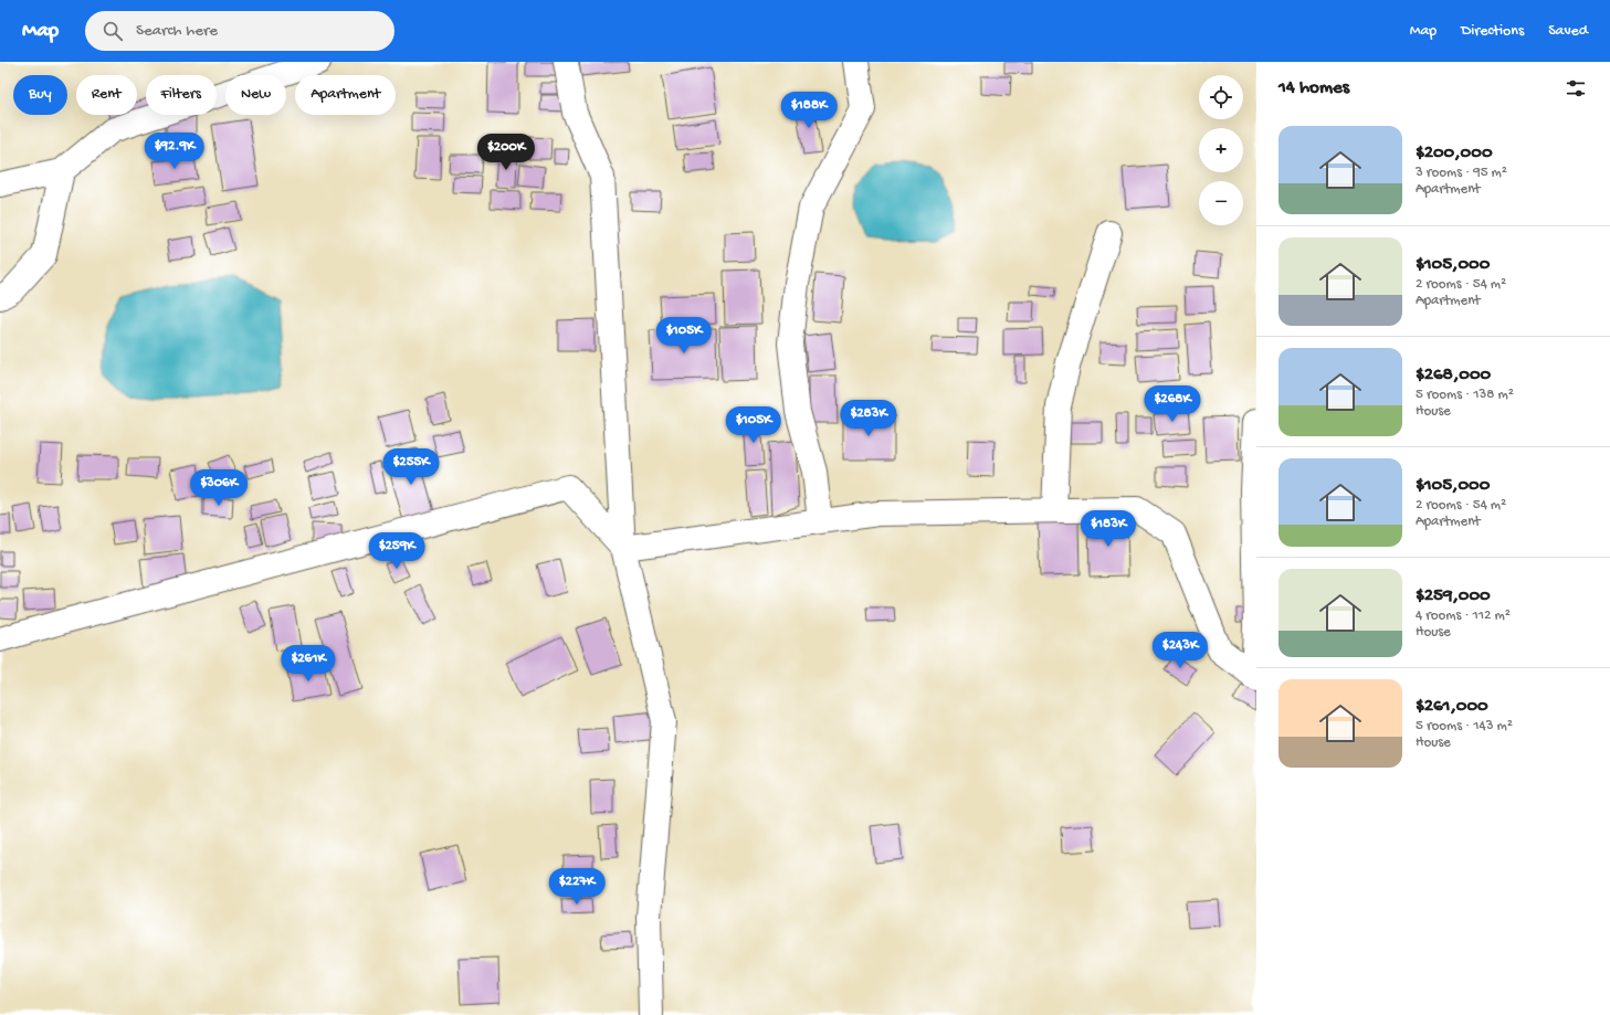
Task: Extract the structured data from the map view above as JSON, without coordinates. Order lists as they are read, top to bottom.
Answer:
{
  "page": {
    "header": "Map",
    "search": "Search here",
    "nav": ["Map", "Directions", "Saved"],
    "heading": "14 homes",
    "map_buttons": ["+", "−"],
    "chip": [
      "Buy",
      "Rent",
      "Filters",
      "New",
      "Apartment"
    ],
    "price": [
      "$188K",
      "$92.9K",
      "$200K",
      "$105K",
      "$268K",
      "$283K",
      "$105K",
      "$255K",
      "$306K",
      "$183K",
      "$259K",
      "$243K",
      "$261K",
      "$227K"
    ],
    "list": [
      {
        "name": "$200,000",
        "note": "3 rooms · 95 m² · Apartment"
      },
      {
        "name": "$105,000",
        "note": "2 rooms · 54 m² · Apartment"
      },
      {
        "name": "$268,000",
        "note": "5 rooms · 138 m² · House"
      },
      {
        "name": "$105,000",
        "note": "2 rooms · 54 m² · Apartment"
      },
      {
        "name": "$259,000",
        "note": "4 rooms · 112 m² · House"
      },
      {
        "name": "$261,000",
        "note": "5 rooms · 143 m² · House"
      }
    ]
  }
}
